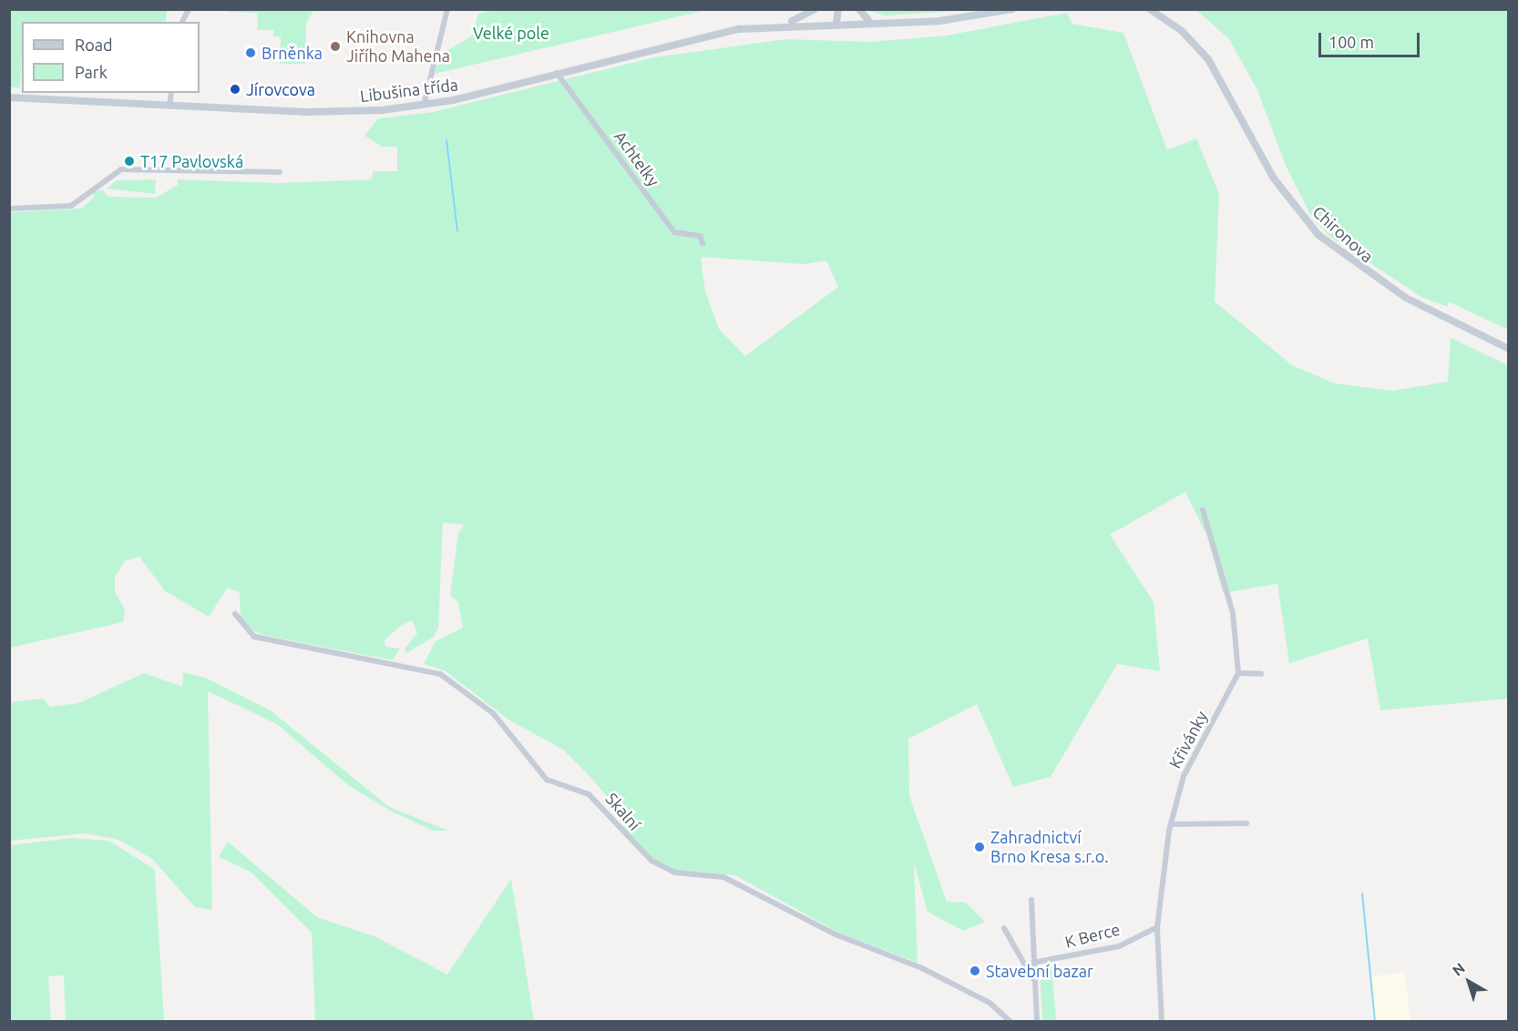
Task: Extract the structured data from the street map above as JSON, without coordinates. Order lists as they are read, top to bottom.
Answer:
{
  "streets": {
    "street": [
      "Libušina třída",
      "Achtelky",
      "Chironova",
      "Křivánky",
      "Skalní",
      "K Berce"
    ]
  },
  "crossings": [
    ["Libušina třída", "Achtelky"],
    ["Křivánky", "K Berce"]
  ],
  "parks": ["Velké pole"],
  "places": [
    "Knihovna Jiřího Mahena",
    "Brněnka",
    "Jírovcova",
    "T17 Pavlovská",
    "Zahradnictví Brno Kresa s.r.o.",
    "Stavební bazar"
  ],
  "legend": ["Road", "Park"],
  "scale_bar": "100 m",
  "north": "top left"
}
